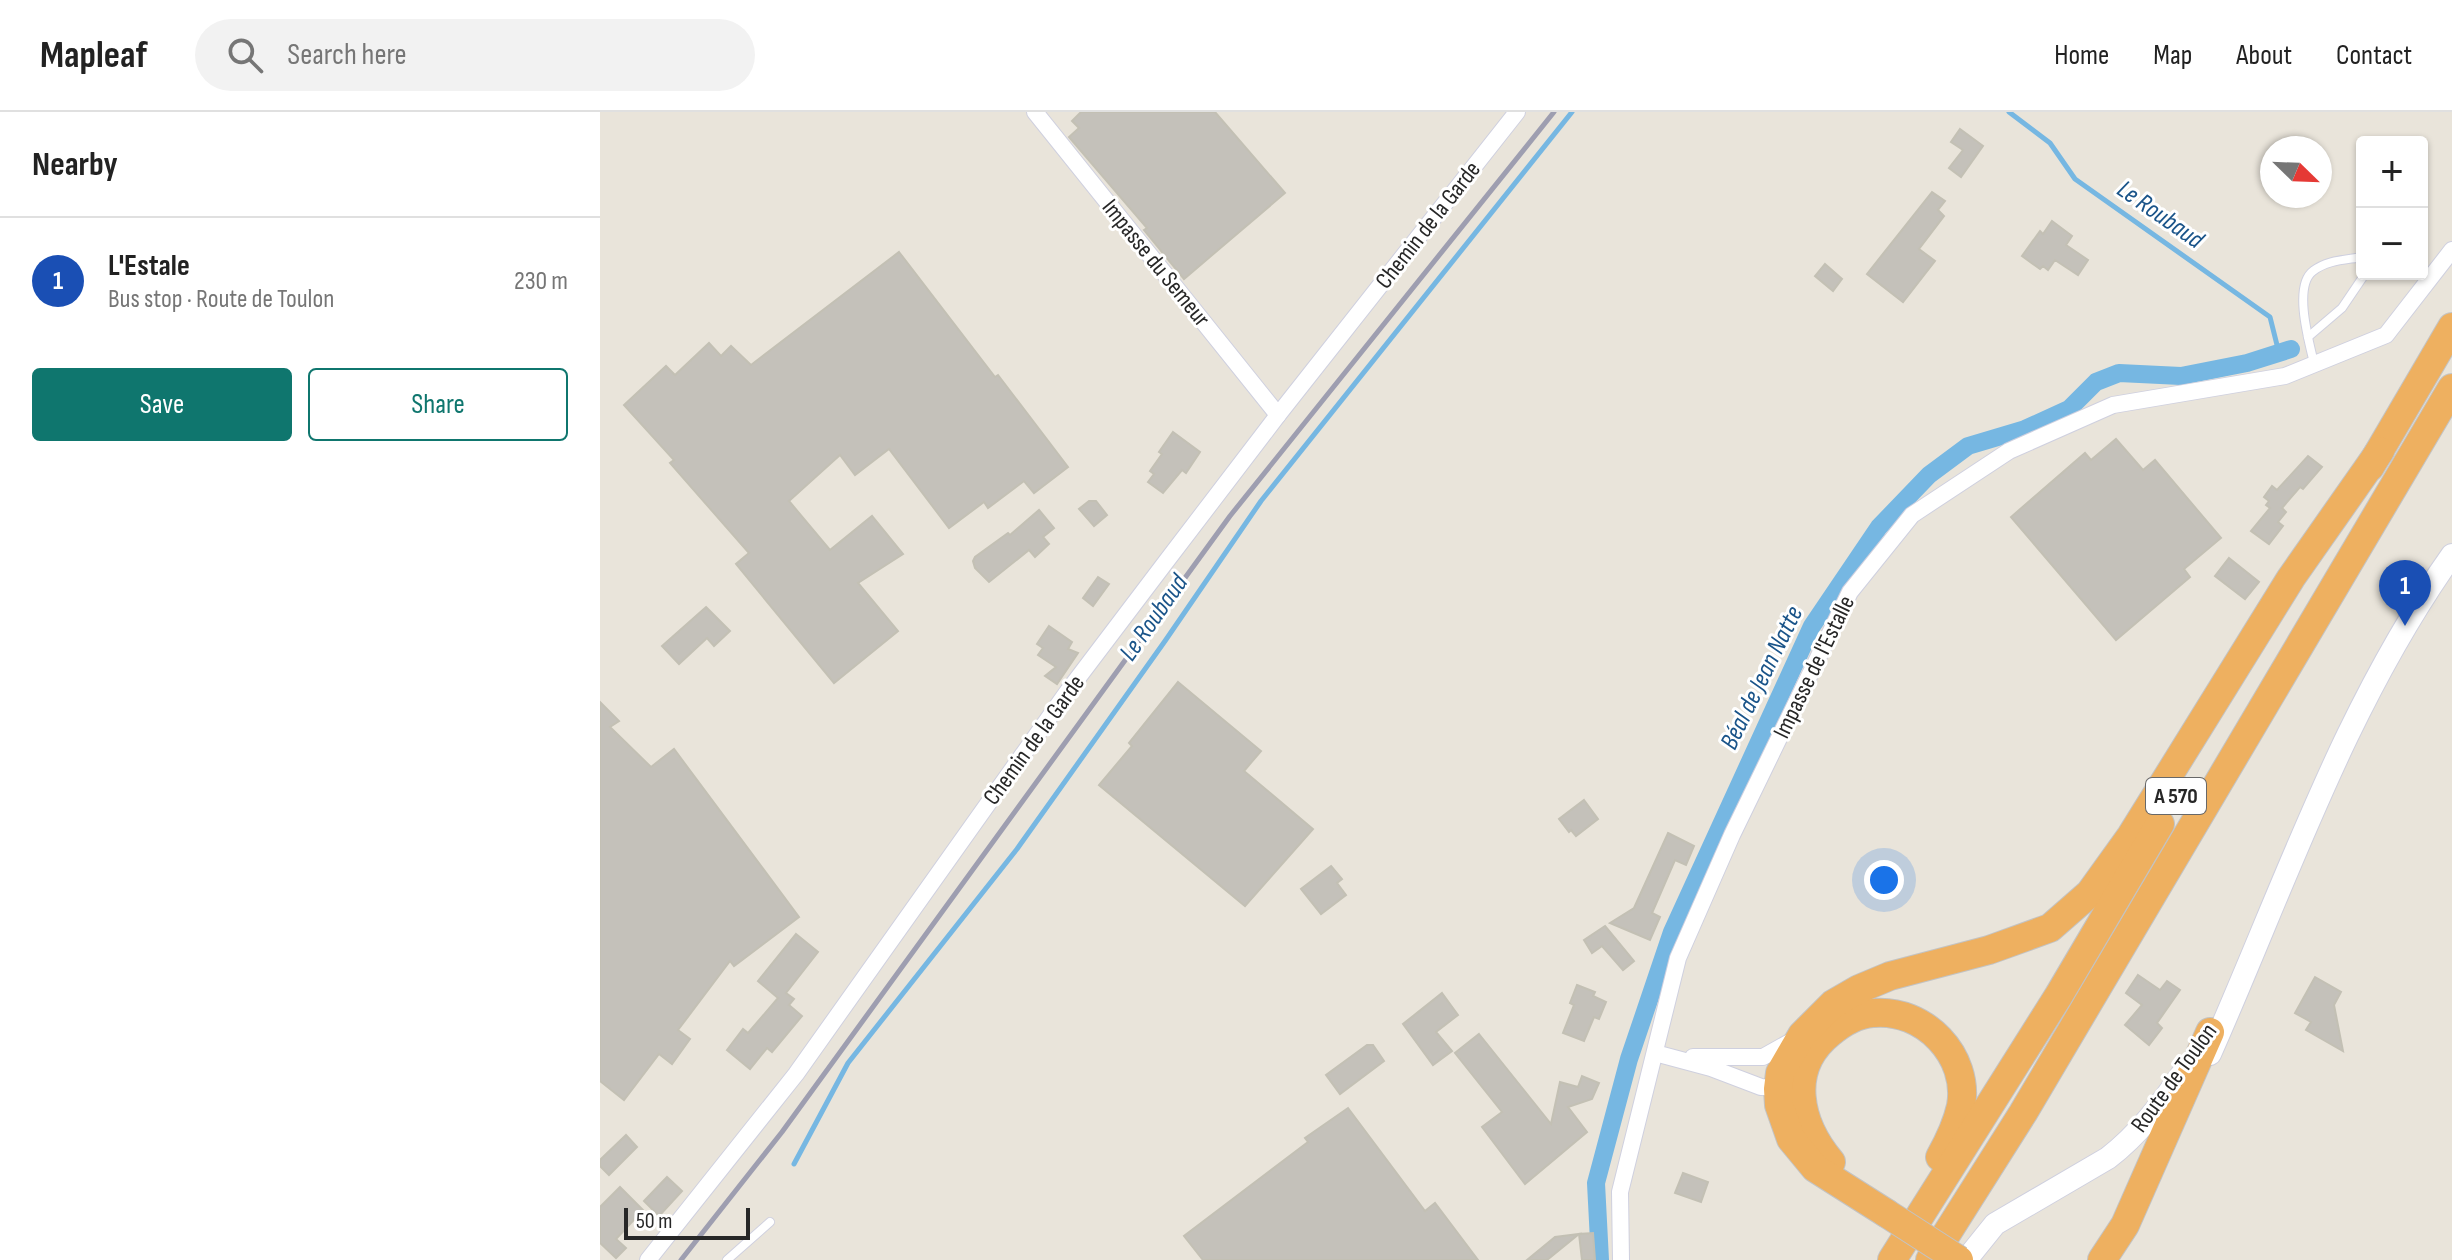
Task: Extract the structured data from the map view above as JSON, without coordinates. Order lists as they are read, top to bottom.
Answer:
{
  "streets": {
    "highway": ["A 570"],
    "main road": ["Route de Toulon"],
    "street": ["Chemin de la Garde", "Impasse du Semeur", "Impasse de l'Estalle"]
  },
  "crossings": [
    ["Chemin de la Garde", "Impasse du Semeur"]
  ],
  "water": ["Le Roubaud", "Béal de Jean Natte"],
  "scale_bar": "50 m",
  "north": "bottom right",
  "page": {
    "header": "Mapleaf",
    "search": "Search here",
    "nav": [
      "Home",
      "Map",
      "About",
      "Contact"
    ],
    "heading": "Nearby",
    "map_buttons": ["+", "−"],
    "list": [
      {
        "mark": "1",
        "name": "L'Estale",
        "note": "Bus stop · Route de Toulon",
        "value": "230 m"
      }
    ],
    "buttons": ["Save", "Share"],
    "pins": "1",
    "scale": "50 m"
  }
}
